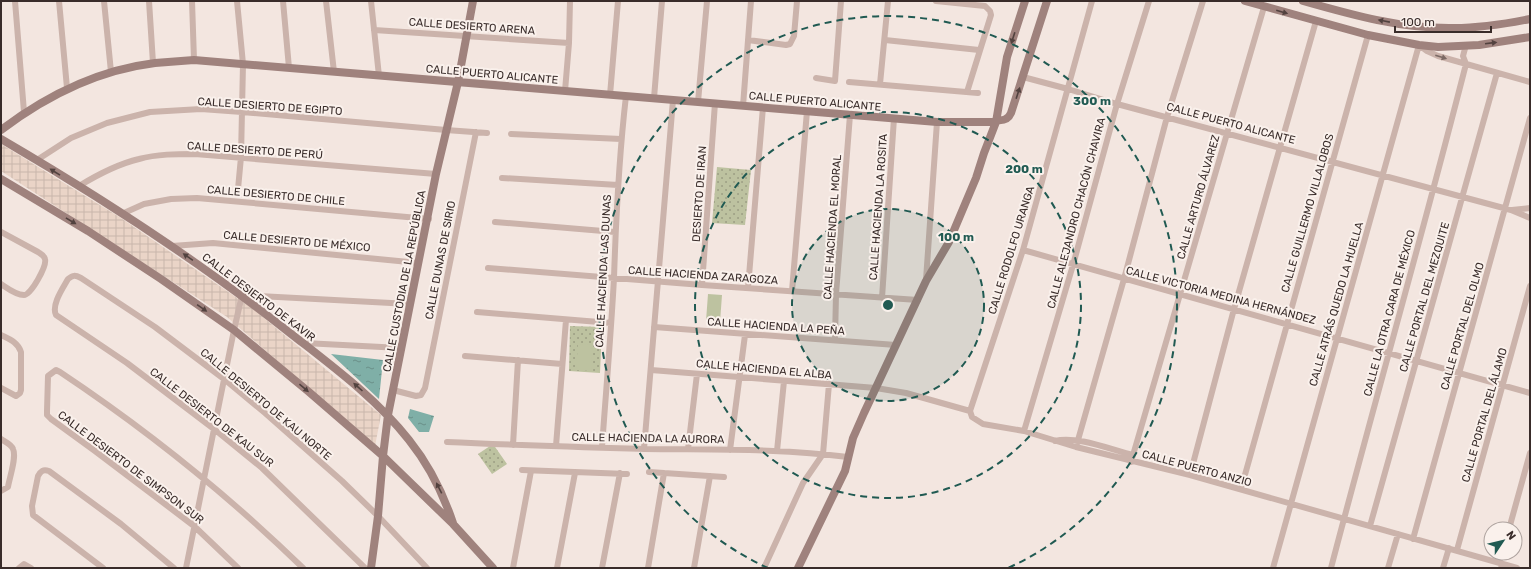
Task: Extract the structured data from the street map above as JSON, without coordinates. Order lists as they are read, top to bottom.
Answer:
{
  "streets": {
    "street": [
      "CALLE DESIERTO ARENA",
      "CALLE PUERTO ALICANTE",
      "CALLE DESIERTO DE EGIPTO",
      "CALLE DESIERTO DE PERÚ",
      "DESIERTO DE IRAN",
      "CALLE DESIERTO DE CHILE",
      "CALLE ARTURO ÁLVAREZ",
      "CALLE HACIENDA LA ROSITA",
      "CALLE ALEJANDRO CHACÓN CHAVIRA",
      "CALLE GUILLERMO VILLALOBOS",
      "CALLE HACIENDA EL MORAL",
      "CALLE DESIERTO DE MÉXICO",
      "CALLE RODOLFO URANGA",
      "CALLE DUNAS DE SIRIO",
      "CALLE HACIENDA LAS DUNAS",
      "CALLE HACIENDA ZARAGOZA",
      "CALLE CUSTODIA DE LA REPÚBLICA",
      "CALLE VICTORIA MEDINA HERNÁNDEZ",
      "CALLE DESIERTO DE KAVIR",
      "CALLE PORTAL DEL MEZQUITE",
      "CALLE ATRÁS QUEDO LA HUELLA",
      "CALLE LA OTRA CARA DE MÉXICO",
      "CALLE HACIENDA LA PEÑA",
      "CALLE PORTAL DEL OLMO",
      "CALLE HACIENDA EL ALBA",
      "CALLE DESIERTO DE KAU NORTE",
      "CALLE PORTAL DEL ÁLAMO",
      "CALLE DESIERTO DE KAU SUR",
      "CALLE HACIENDA LA AURORA",
      "CALLE DESIERTO DE SIMPSON SUR",
      "CALLE PUERTO ANZIO"
    ]
  },
  "crossings": [
    ["CALLE DESIERTO ARENA", "CALLE CUSTODIA DE LA REPÚBLICA"],
    ["CALLE PUERTO ALICANTE", "DESIERTO DE IRAN"],
    ["CALLE PUERTO ALICANTE", "CALLE ARTURO ÁLVAREZ"],
    ["CALLE PUERTO ALICANTE", "CALLE HACIENDA LA ROSITA"],
    ["CALLE PUERTO ALICANTE", "CALLE ALEJANDRO CHACÓN CHAVIRA"],
    ["CALLE PUERTO ALICANTE", "CALLE GUILLERMO VILLALOBOS"],
    ["CALLE PUERTO ALICANTE", "CALLE HACIENDA EL MORAL"],
    ["CALLE PUERTO ALICANTE", "CALLE RODOLFO URANGA"],
    ["CALLE PUERTO ALICANTE", "CALLE HACIENDA LAS DUNAS"],
    ["CALLE PUERTO ALICANTE", "CALLE CUSTODIA DE LA REPÚBLICA"],
    ["CALLE PUERTO ALICANTE", "CALLE PORTAL DEL MEZQUITE"],
    ["CALLE PUERTO ALICANTE", "CALLE ATRÁS QUEDO LA HUELLA"],
    ["CALLE PUERTO ALICANTE", "CALLE LA OTRA CARA DE MÉXICO"],
    ["CALLE PUERTO ALICANTE", "CALLE PORTAL DEL OLMO"],
    ["CALLE DESIERTO DE EGIPTO", "CALLE DUNAS DE SIRIO"],
    ["CALLE DESIERTO DE EGIPTO", "CALLE CUSTODIA DE LA REPÚBLICA"],
    ["CALLE DESIERTO DE EGIPTO", "CALLE DESIERTO DE KAVIR"],
    ["CALLE DESIERTO DE PERÚ", "CALLE CUSTODIA DE LA REPÚBLICA"],
    ["CALLE DESIERTO DE PERÚ", "CALLE DESIERTO DE KAVIR"],
    ["DESIERTO DE IRAN", "CALLE HACIENDA ZARAGOZA"],
    ["CALLE DESIERTO DE CHILE", "CALLE CUSTODIA DE LA REPÚBLICA"],
    ["CALLE DESIERTO DE CHILE", "CALLE DESIERTO DE KAVIR"],
    ["CALLE ARTURO ÁLVAREZ", "CALLE VICTORIA MEDINA HERNÁNDEZ"],
    ["CALLE ARTURO ÁLVAREZ", "CALLE PUERTO ANZIO"],
    ["CALLE HACIENDA LA ROSITA", "CALLE HACIENDA ZARAGOZA"],
    ["CALLE ALEJANDRO CHACÓN CHAVIRA", "CALLE VICTORIA MEDINA HERNÁNDEZ"],
    ["CALLE ALEJANDRO CHACÓN CHAVIRA", "CALLE PUERTO ANZIO"],
    ["CALLE GUILLERMO VILLALOBOS", "CALLE VICTORIA MEDINA HERNÁNDEZ"],
    ["CALLE GUILLERMO VILLALOBOS", "CALLE PUERTO ANZIO"],
    ["CALLE HACIENDA EL MORAL", "CALLE HACIENDA ZARAGOZA"],
    ["CALLE HACIENDA EL MORAL", "CALLE HACIENDA LA PEÑA"],
    ["CALLE DESIERTO DE MÉXICO", "CALLE CUSTODIA DE LA REPÚBLICA"],
    ["CALLE DESIERTO DE MÉXICO", "CALLE DESIERTO DE KAVIR"],
    ["CALLE RODOLFO URANGA", "CALLE VICTORIA MEDINA HERNÁNDEZ"],
    ["CALLE RODOLFO URANGA", "CALLE PUERTO ANZIO"],
    ["CALLE DUNAS DE SIRIO", "CALLE CUSTODIA DE LA REPÚBLICA"],
    ["CALLE HACIENDA LAS DUNAS", "CALLE HACIENDA ZARAGOZA"],
    ["CALLE HACIENDA LAS DUNAS", "CALLE HACIENDA LA AURORA"],
    ["CALLE CUSTODIA DE LA REPÚBLICA", "CALLE DESIERTO DE KAVIR"],
    ["CALLE CUSTODIA DE LA REPÚBLICA", "CALLE DESIERTO DE KAU NORTE"],
    ["CALLE VICTORIA MEDINA HERNÁNDEZ", "CALLE PORTAL DEL MEZQUITE"],
    ["CALLE VICTORIA MEDINA HERNÁNDEZ", "CALLE ATRÁS QUEDO LA HUELLA"],
    ["CALLE VICTORIA MEDINA HERNÁNDEZ", "CALLE LA OTRA CARA DE MÉXICO"],
    ["CALLE VICTORIA MEDINA HERNÁNDEZ", "CALLE PORTAL DEL OLMO"],
    ["CALLE VICTORIA MEDINA HERNÁNDEZ", "CALLE PORTAL DEL ÁLAMO"],
    ["CALLE PORTAL DEL MEZQUITE", "CALLE PUERTO ANZIO"],
    ["CALLE ATRÁS QUEDO LA HUELLA", "CALLE PUERTO ANZIO"],
    ["CALLE LA OTRA CARA DE MÉXICO", "CALLE PUERTO ANZIO"],
    ["CALLE PORTAL DEL OLMO", "CALLE PUERTO ANZIO"],
    ["CALLE HACIENDA EL ALBA", "CALLE PUERTO ANZIO"],
    ["CALLE DESIERTO DE KAU NORTE", "CALLE DESIERTO DE KAU SUR"],
    ["CALLE PORTAL DEL ÁLAMO", "CALLE PUERTO ANZIO"]
  ],
  "scale_bar": "100 m",
  "north": "top right",
  "rings": ["300 m", "200 m", "100 m"]
}
